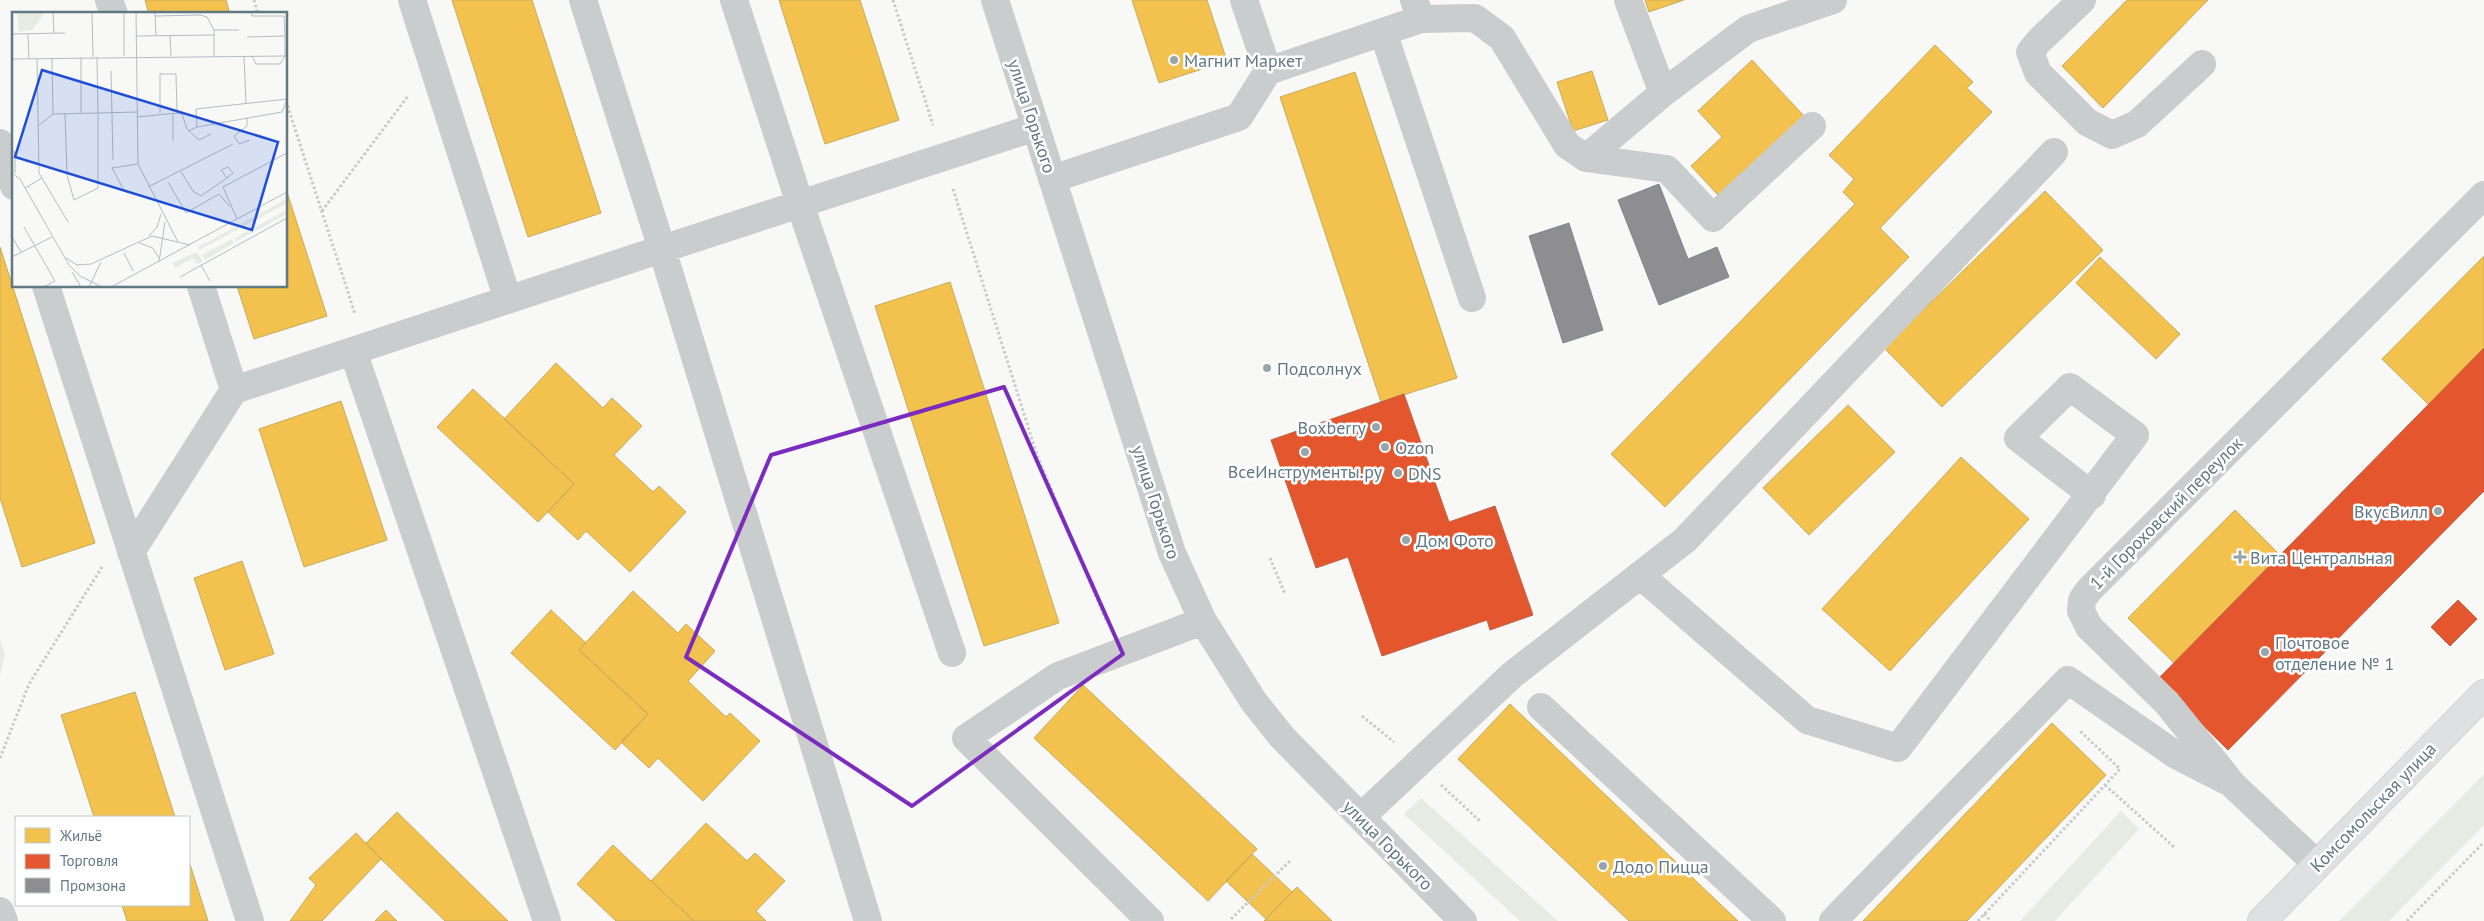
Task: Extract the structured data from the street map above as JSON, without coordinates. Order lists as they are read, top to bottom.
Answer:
{
  "streets": {
    "main road": ["Комсомольская улица"],
    "street": ["улица Горького", "1-й Гороховский переулок"]
  },
  "crossings": [
    ["1-й Гороховский переулок", "Комсомольская улица"]
  ],
  "places": {
    "other": [
      "Магнит Маркет",
      "Подсолнух",
      "Boxberry",
      "Ozon",
      "ВсеИнструменты.ру",
      "DNS",
      "ВкусВилл",
      "Дом Фото",
      "Почтовое отделение № 1",
      "Додо Пицца"
    ],
    "health": ["Вита Центральная"]
  },
  "legend": ["Жильё", "Торговля", "Промзона"]
}
